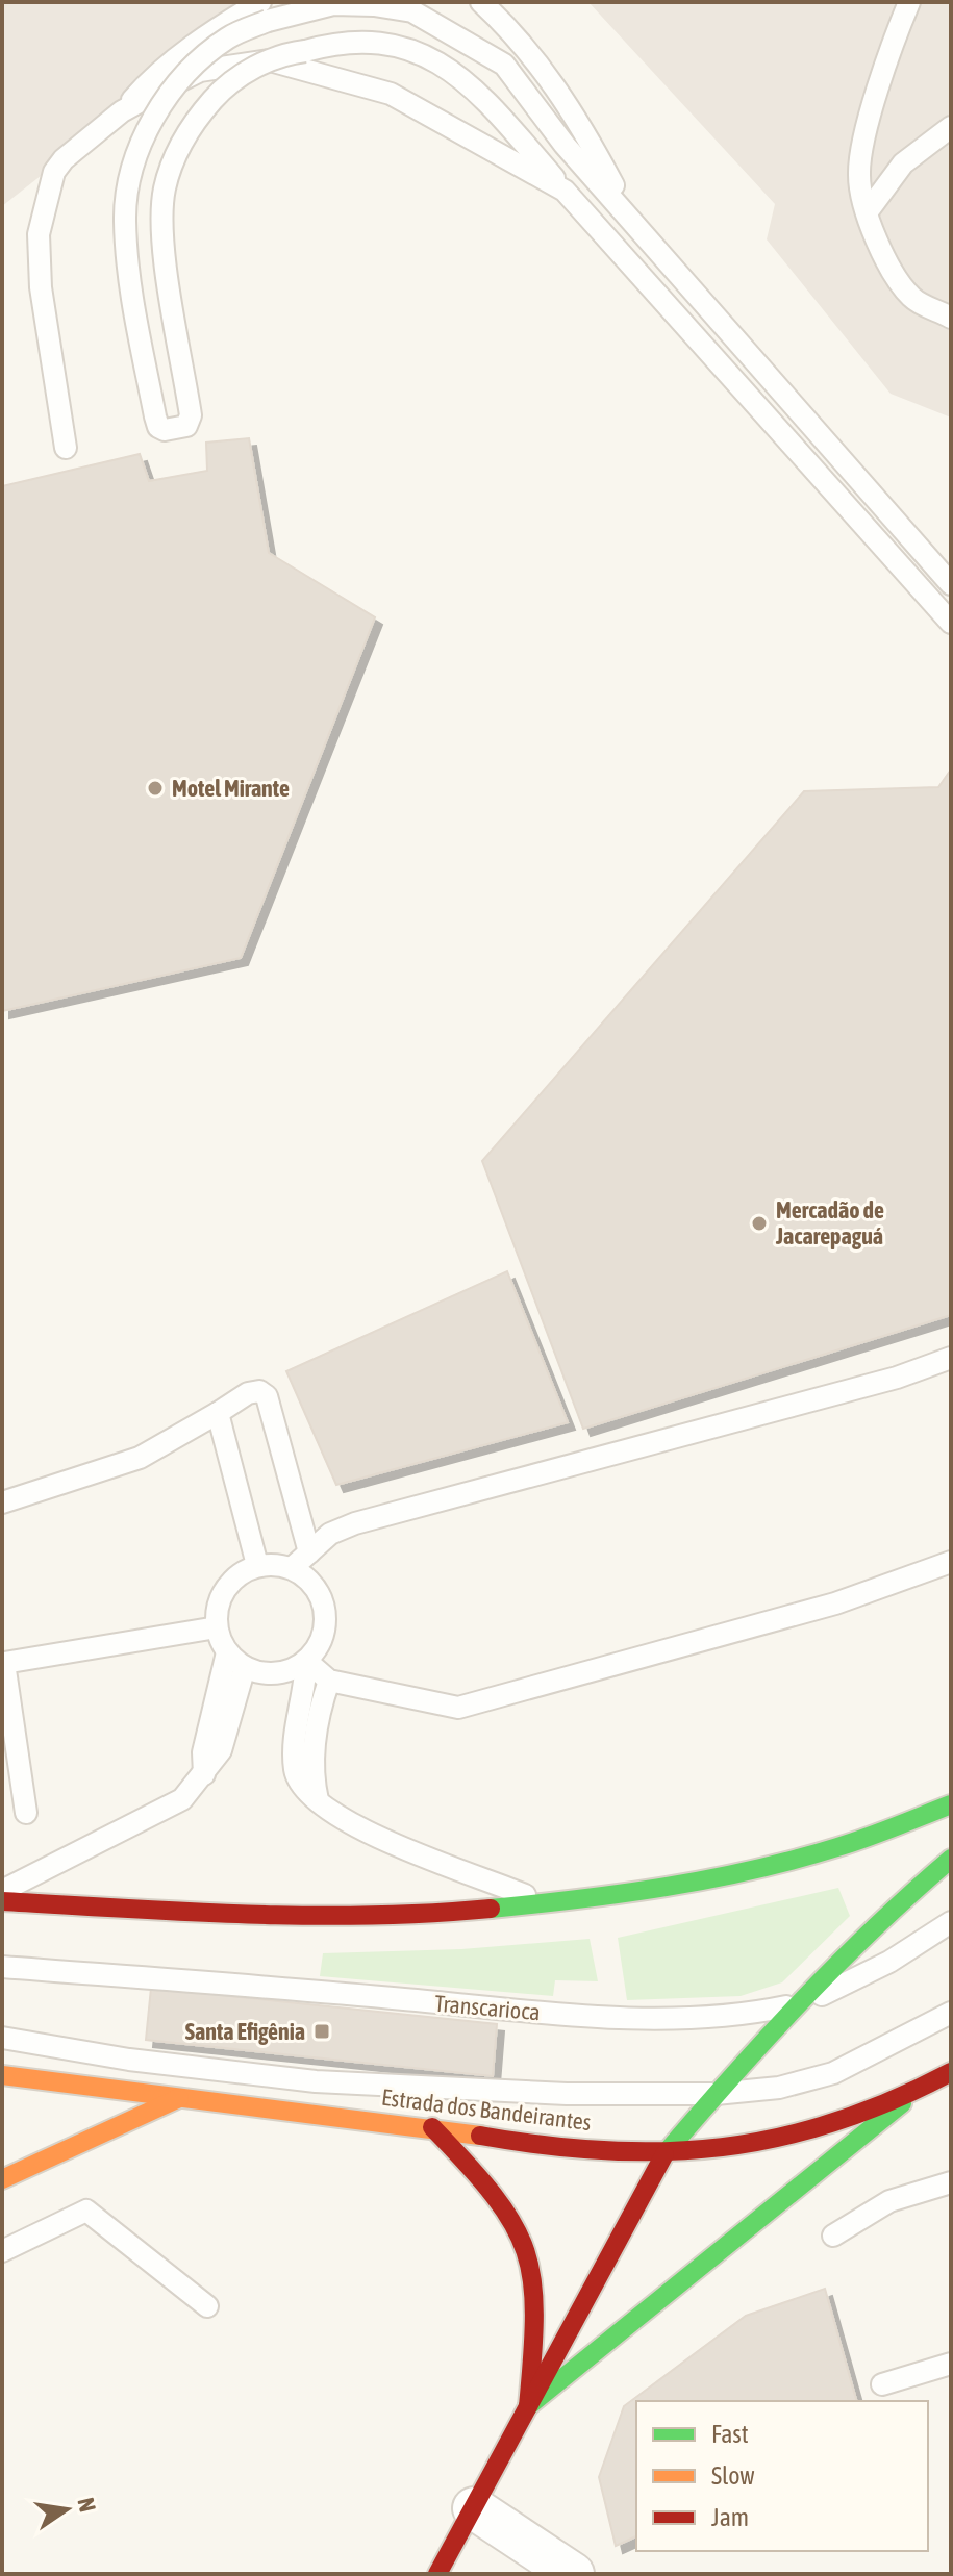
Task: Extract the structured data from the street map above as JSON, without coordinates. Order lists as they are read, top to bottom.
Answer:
{
  "streets": {
    "main road": ["Estrada dos Bandeirantes"],
    "lane": ["Transcarioca"]
  },
  "places": {
    "other": ["Motel Mirante", "Mercadão de Jacarepaguá"],
    "transit": ["Santa Efigênia"]
  },
  "legend": ["Fast", "Slow", "Jam"],
  "north": "right"
}
